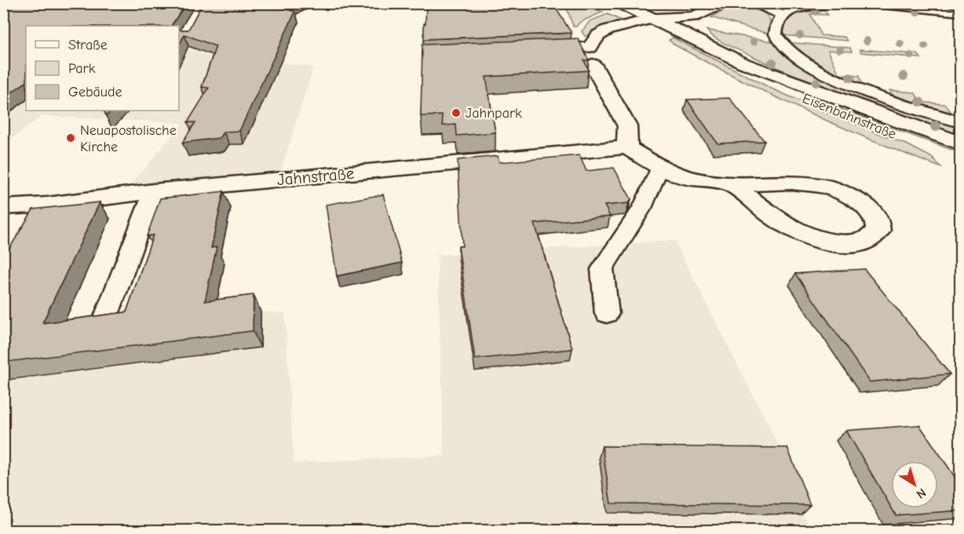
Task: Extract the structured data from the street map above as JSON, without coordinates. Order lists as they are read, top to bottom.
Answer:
{
  "streets": {
    "street": ["Eisenbahnstraße", "Jahnstraße"]
  },
  "places": ["Jahnpark", "Neuapostolische Kirche"],
  "legend": ["Straße", "Park", "Gebäude"],
  "north": "bottom right"
}
